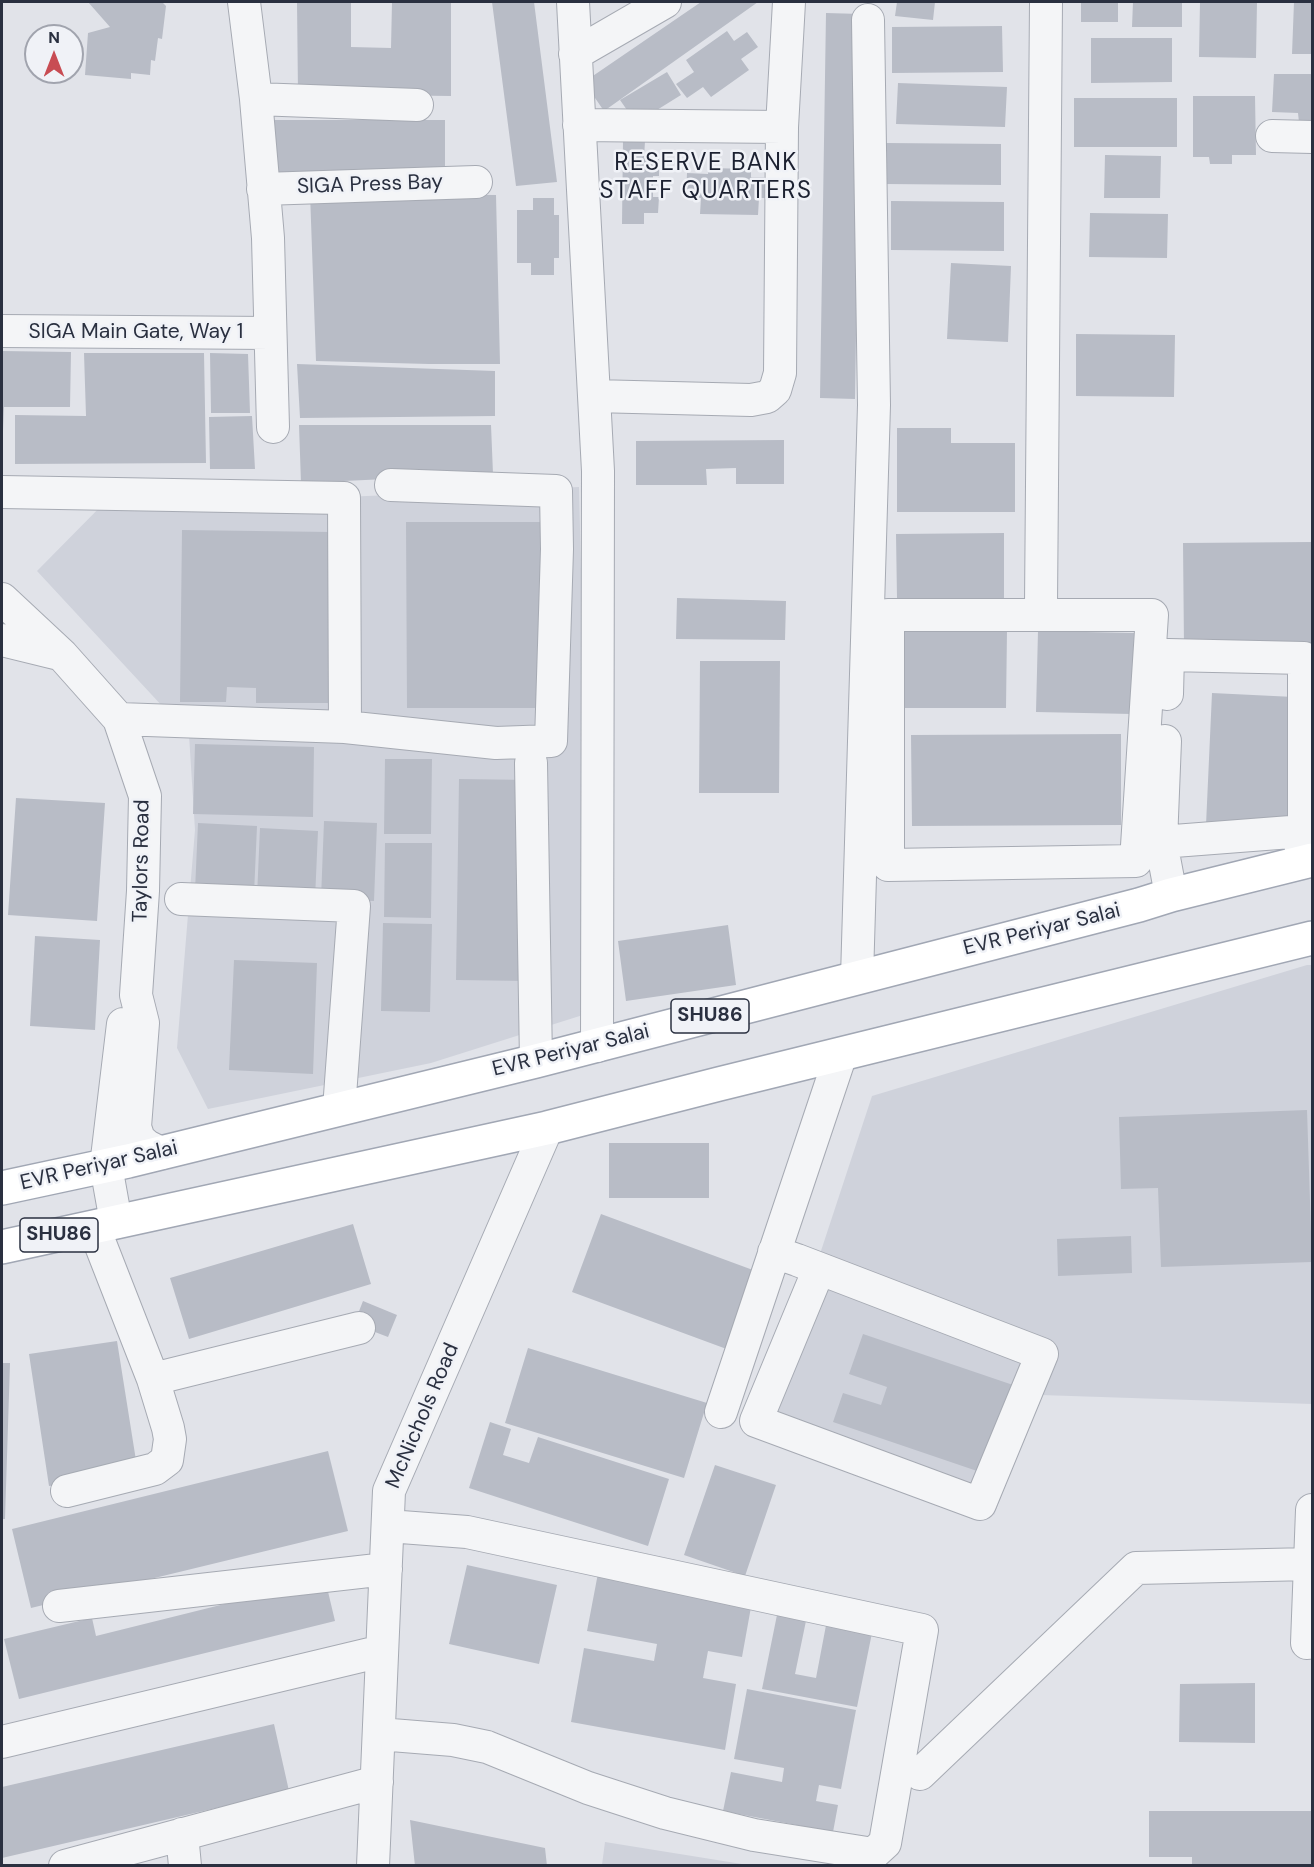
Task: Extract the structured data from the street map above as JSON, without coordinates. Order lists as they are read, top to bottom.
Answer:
{
  "streets": {
    "main road": ["EVR Periyar Salai", "SHU86"],
    "street": [
      "SIGA Press Bay",
      "SIGA Main Gate, Way 1",
      "Taylors Road",
      "McNichols Road"
    ]
  },
  "crossings": [
    ["Taylors Road", "EVR Periyar Salai"],
    ["Taylors Road", "SHU86"],
    ["SHU86", "McNichols Road"]
  ],
  "districts": ["RESERVE BANK STAFF QUARTERS"],
  "north": "top"
}
